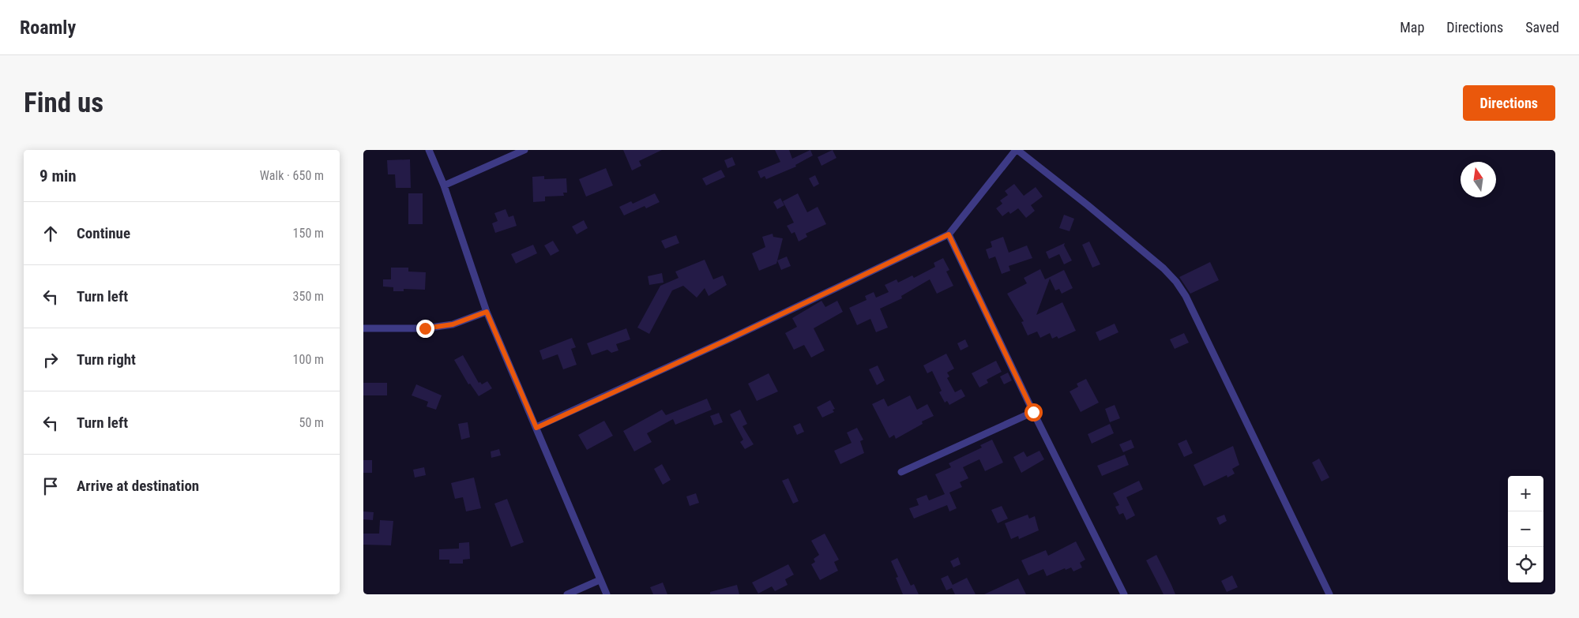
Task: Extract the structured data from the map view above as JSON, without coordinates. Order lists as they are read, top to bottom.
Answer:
{
  "north": "top",
  "page": {
    "header": "Roamly",
    "nav": ["Map", "Directions", "Saved"],
    "buttons": "Directions",
    "title": "Find us",
    "heading": ["9 min", "Walk · 650 m"],
    "list": [
      ["Continue", "150 m"],
      ["Turn left", "350 m"],
      ["Turn right", "100 m"],
      ["Turn left", "50 m"],
      "Arrive at destination"
    ],
    "map_buttons": ["+", "−"]
  }
}
